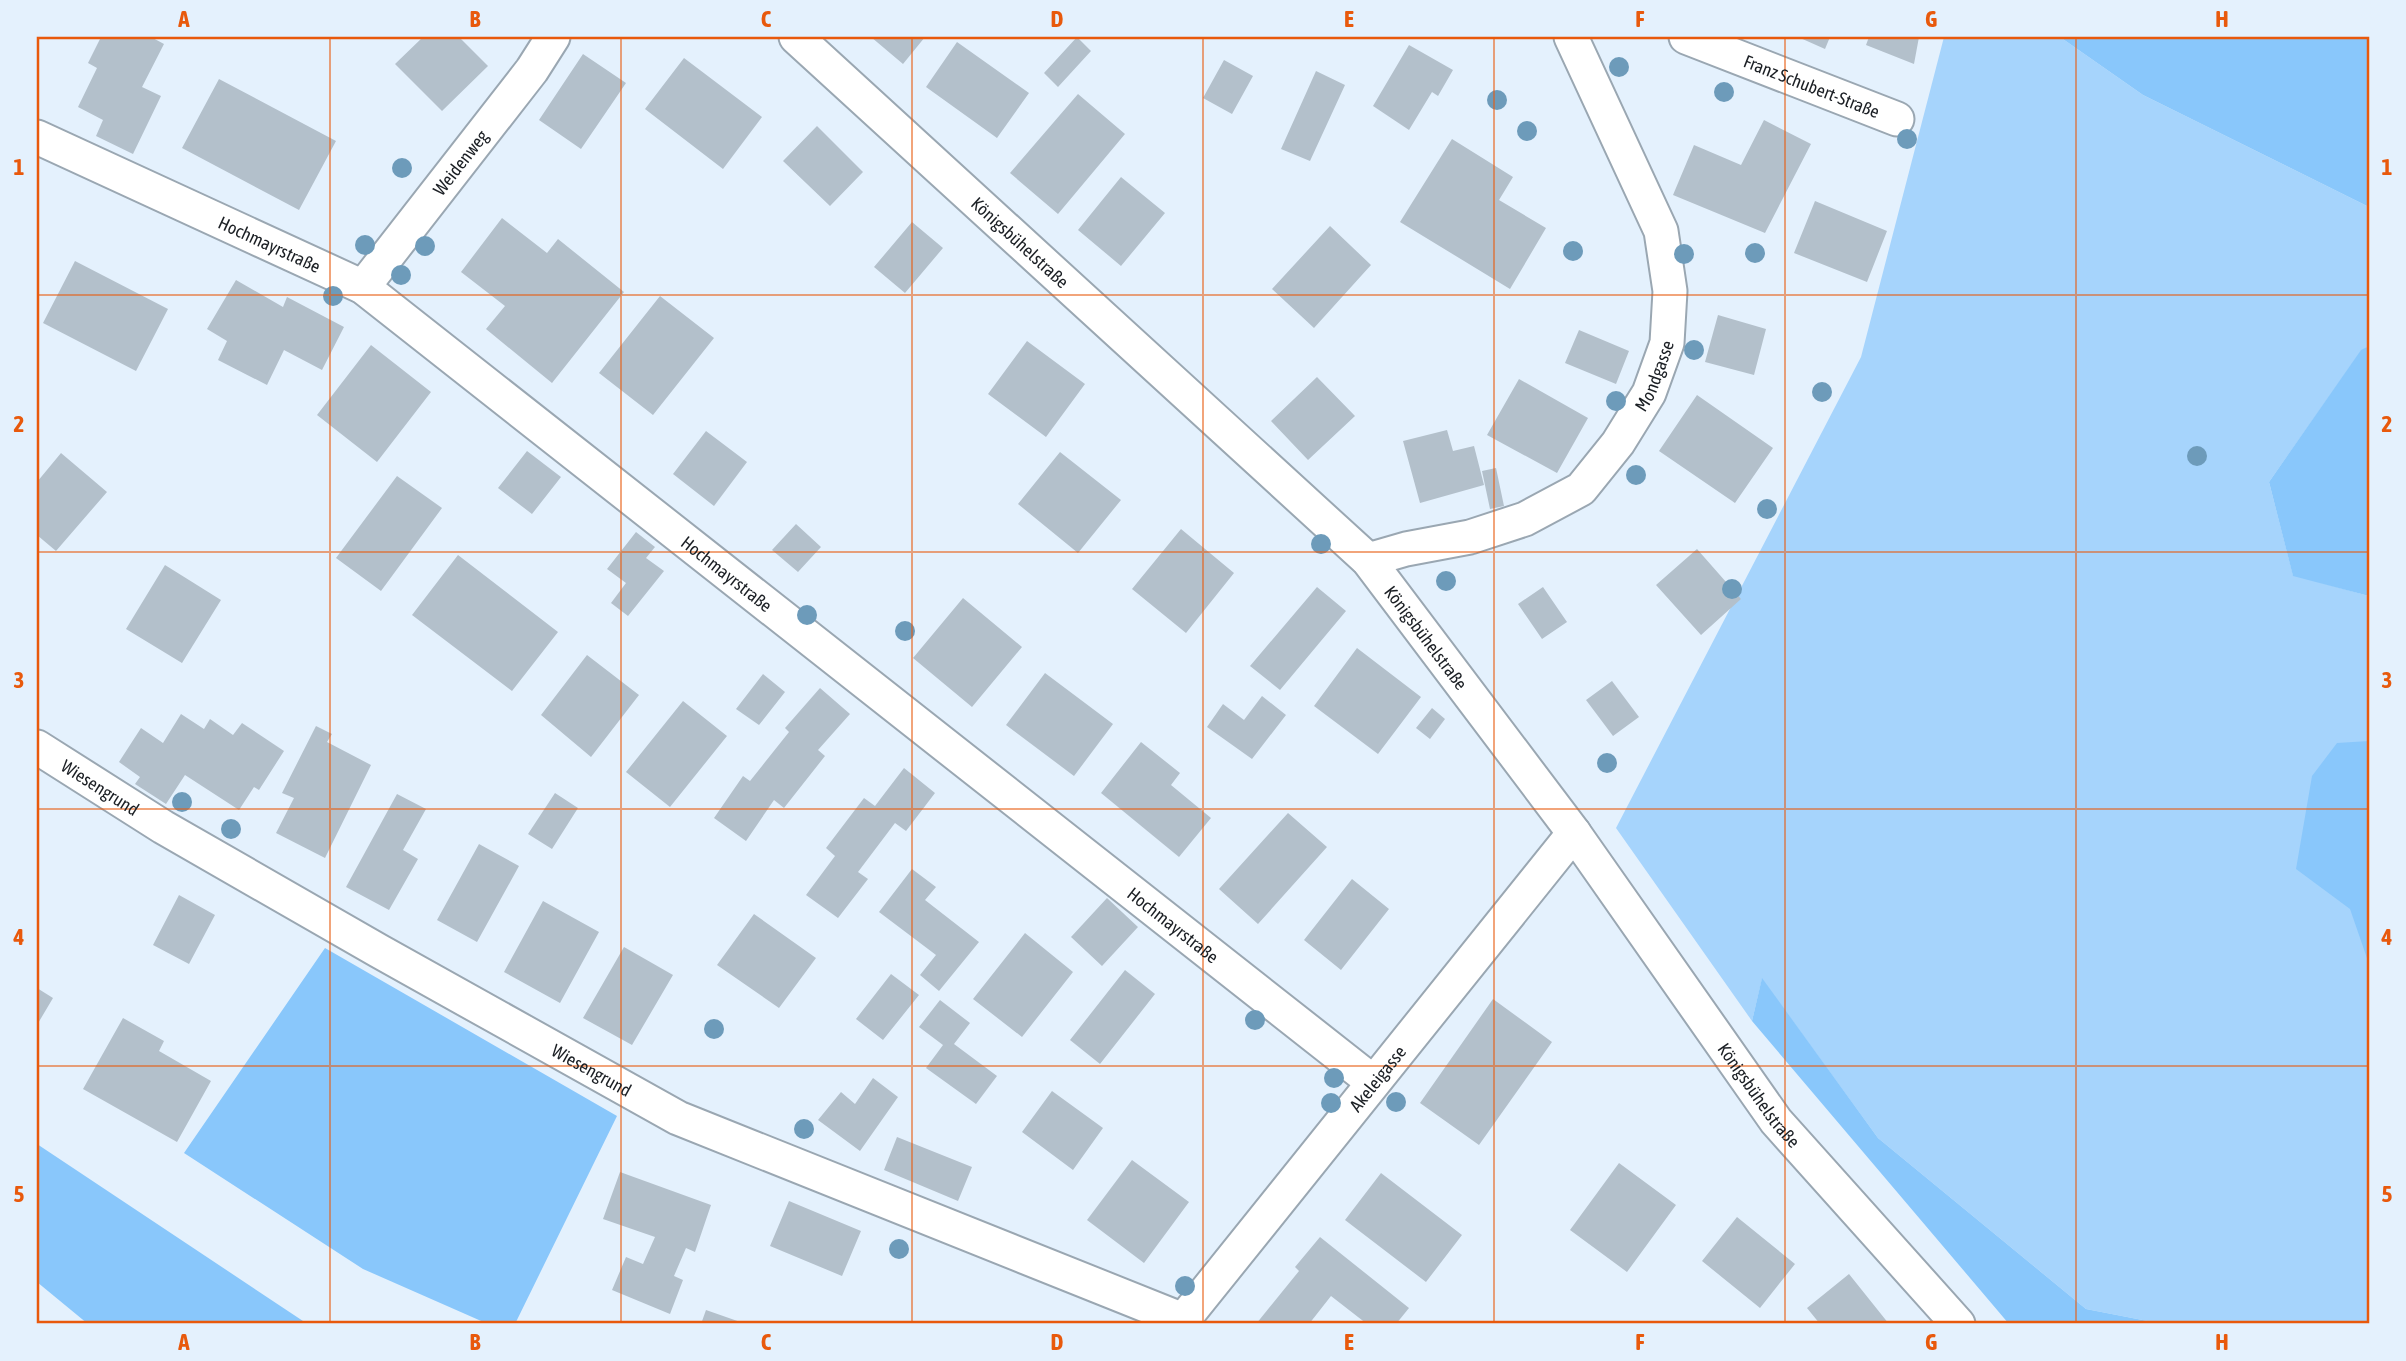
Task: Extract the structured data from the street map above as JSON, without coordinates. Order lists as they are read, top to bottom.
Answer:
{
  "streets": {
    "street": [
      "Franz Schubert-Straße",
      "Weidenweg",
      "Königsbühelstraße",
      "Hochmayrstraße",
      "Mondgasse",
      "Wiesengrund",
      "Akeleigasse"
    ]
  },
  "crossings": [
    ["Weidenweg", "Hochmayrstraße"],
    ["Königsbühelstraße", "Mondgasse"],
    ["Königsbühelstraße", "Akeleigasse"],
    ["Hochmayrstraße", "Akeleigasse"],
    ["Wiesengrund", "Akeleigasse"]
  ],
  "grid": {
    "columns": [
      "A",
      "B",
      "C",
      "D",
      "E",
      "F",
      "G",
      "H"
    ],
    "rows": [
      "1",
      "2",
      "3",
      "4",
      "5"
    ]
  }
}
